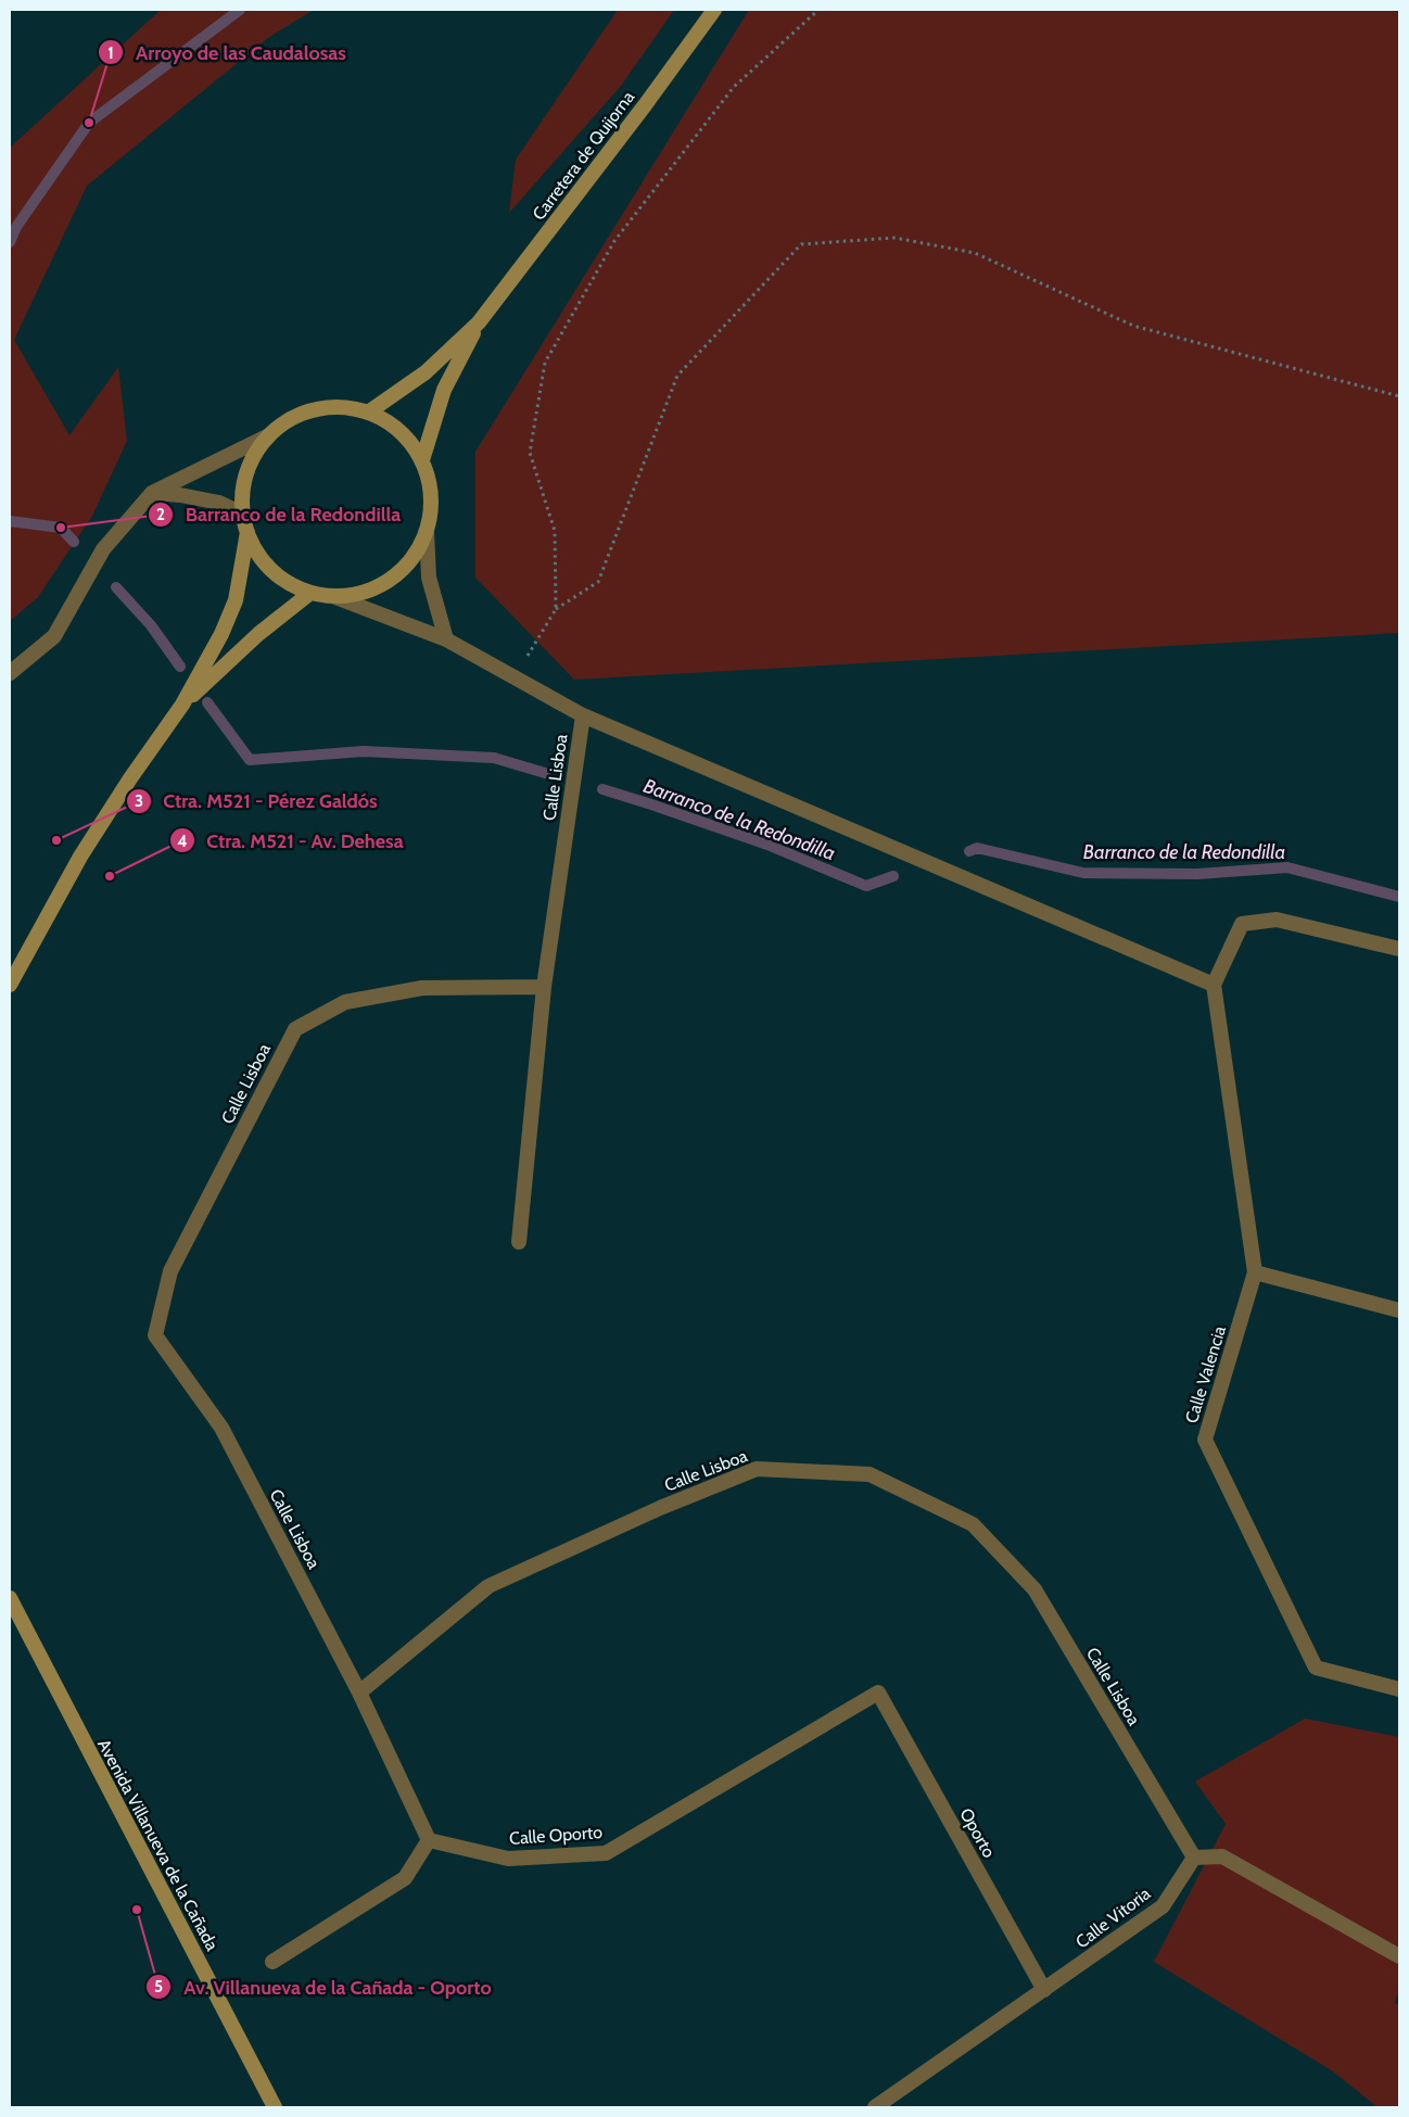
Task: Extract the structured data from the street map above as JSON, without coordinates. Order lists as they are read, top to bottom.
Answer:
{
  "streets": {
    "main road": ["Carretera de Quijorna", "Avenida Villanueva de la Cañada"],
    "street": [
      "Calle Lisboa",
      "Calle Valencia",
      "Oporto",
      "Calle Oporto",
      "Calle Vitoria"
    ]
  },
  "crossings": [
    ["Calle Lisboa", "Calle Vitoria"],
    ["Oporto", "Calle Oporto"],
    ["Oporto", "Calle Vitoria"]
  ],
  "water": ["Barranco de la Redondilla"],
  "places": [
    "Arroyo de las Caudalosas",
    "Barranco de la Redondilla",
    "Ctra. M521 - Pérez Galdós",
    "Ctra. M521 - Av. Dehesa",
    "Av. Villanueva de la Cañada - Oporto"
  ]
}
